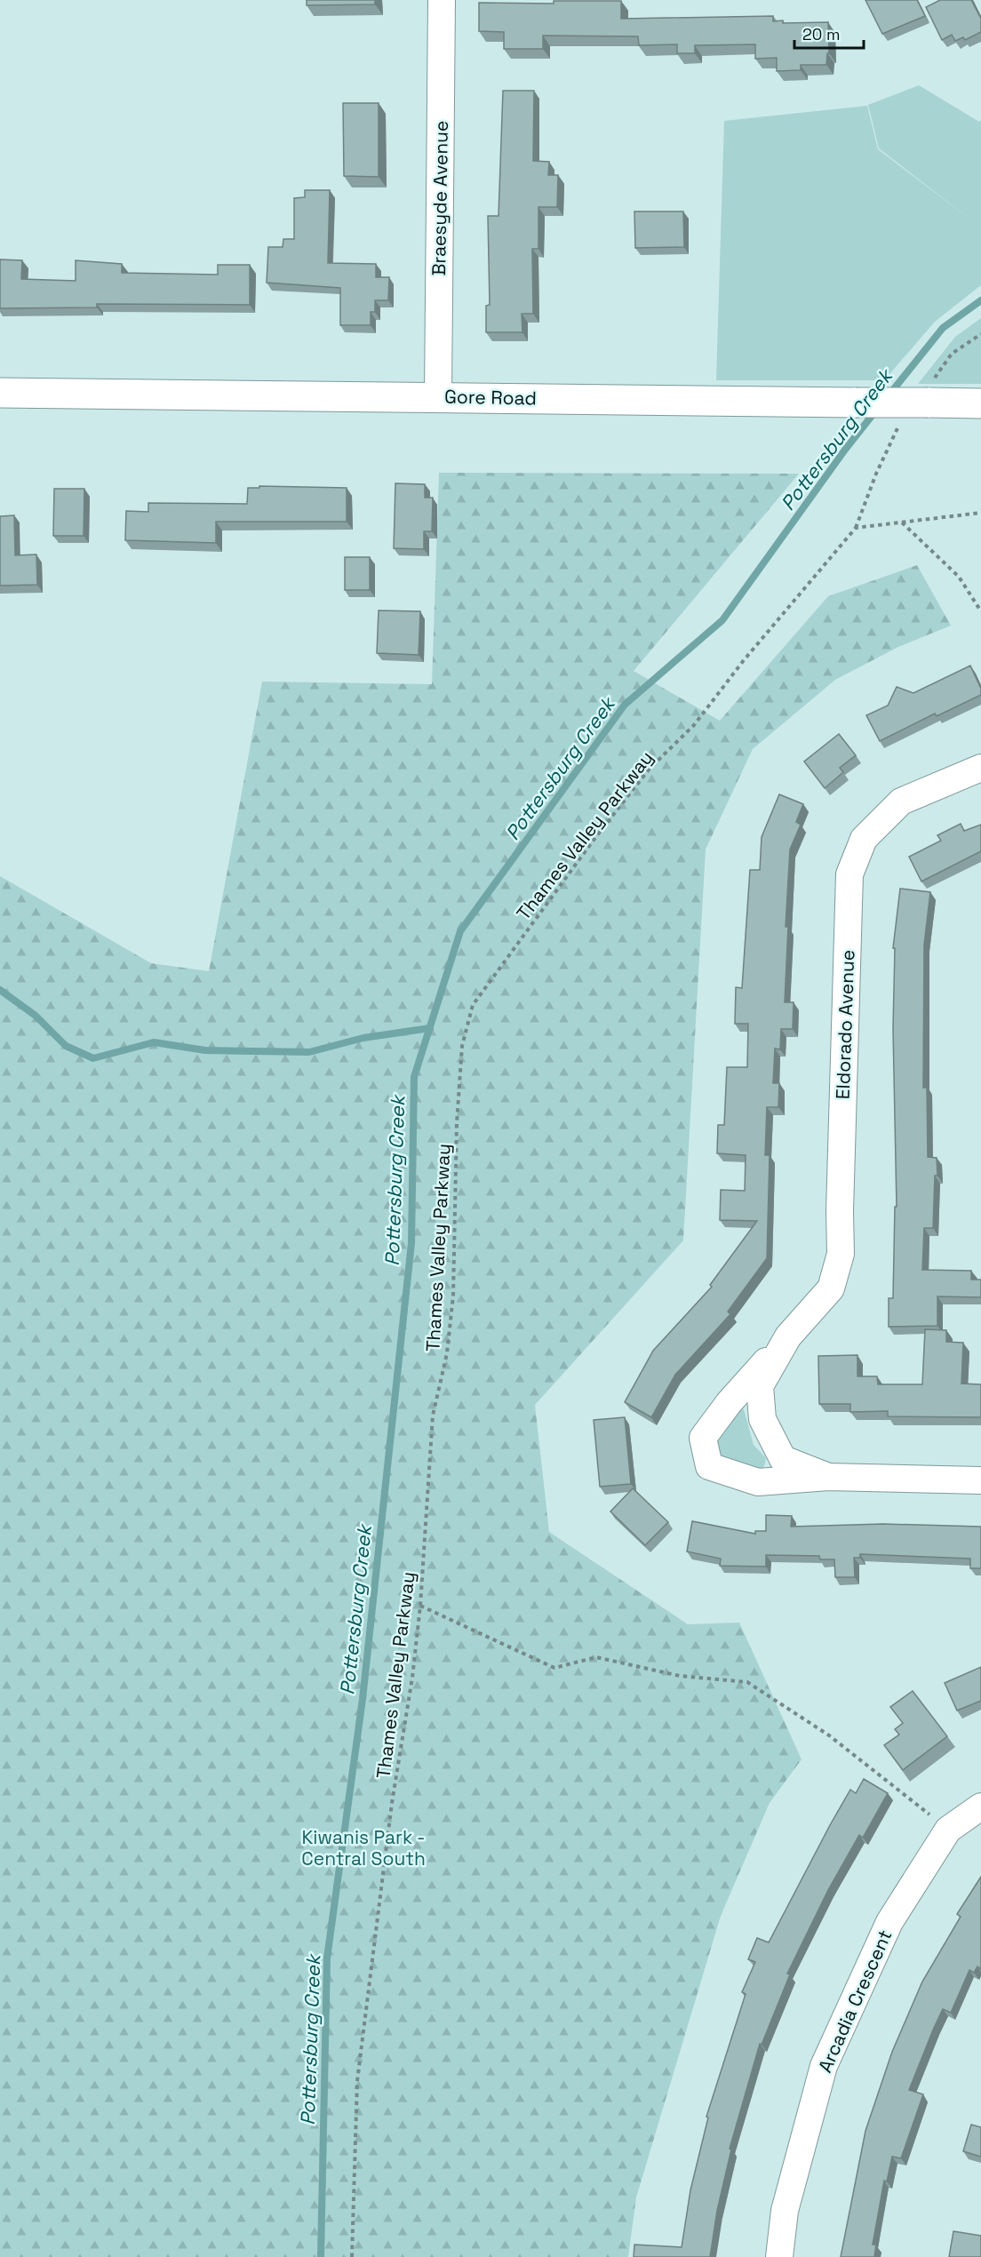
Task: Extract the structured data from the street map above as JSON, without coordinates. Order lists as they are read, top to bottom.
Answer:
{
  "streets": {
    "main road": ["Gore Road"],
    "street": ["Braesyde Avenue", "Eldorado Avenue", "Arcadia Crescent"],
    "path": ["Thames Valley Parkway"]
  },
  "crossings": [
    ["Braesyde Avenue", "Gore Road"]
  ],
  "water": ["Pottersburg Creek"],
  "parks": ["Kiwanis Park - Central South"],
  "scale_bar": "20 m"
}
